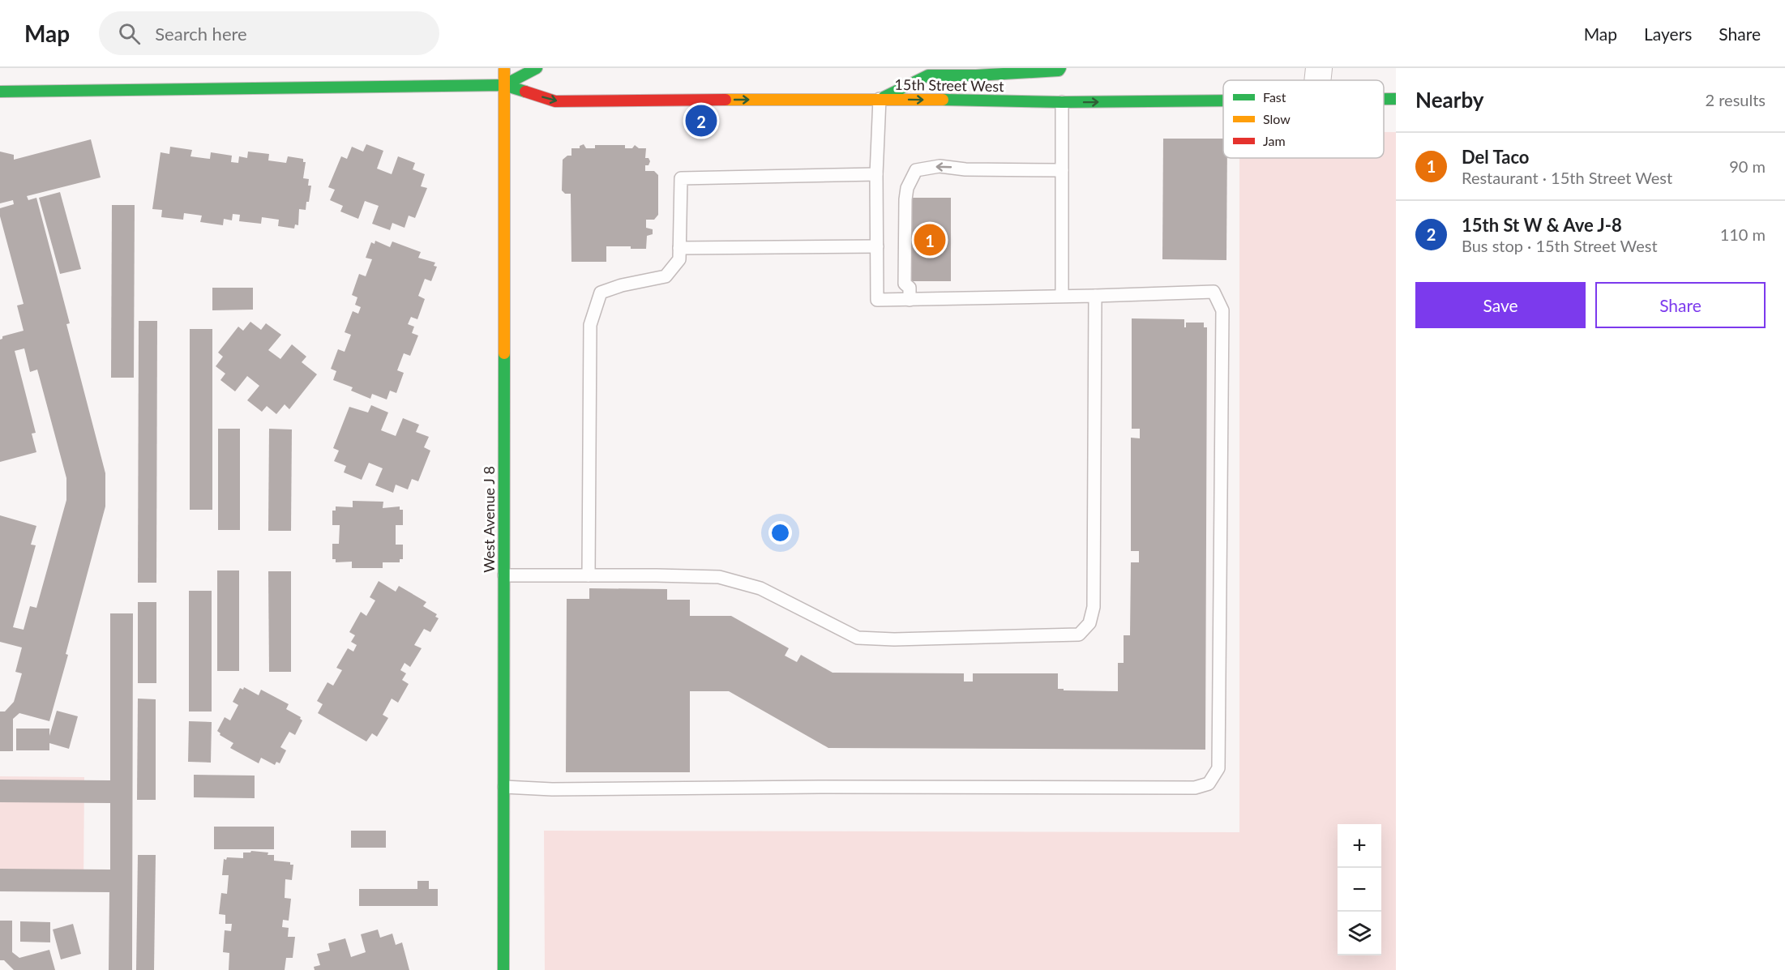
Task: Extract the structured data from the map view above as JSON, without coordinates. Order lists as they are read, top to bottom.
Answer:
{
  "streets": {
    "street": ["15th Street West", "West Avenue J 8"]
  },
  "crossings": [
    ["15th Street West", "West Avenue J 8"]
  ],
  "one_way": ["15th Street West"],
  "legend": ["Fast", "Slow", "Jam"],
  "page": {
    "header": "Map",
    "search": "Search here",
    "nav": ["Map", "Layers", "Share"],
    "heading": ["Nearby", "2 results"],
    "pins": ["2", "1"],
    "list": [
      {
        "mark": "1",
        "name": "Del Taco",
        "note": "Restaurant · 15th Street West",
        "value": "90 m"
      },
      {
        "mark": "2",
        "name": "15th St W & Ave J-8",
        "note": "Bus stop · 15th Street West",
        "value": "110 m"
      }
    ],
    "buttons": ["Save", "Share"],
    "map_buttons": ["+", "−"]
  }
}
